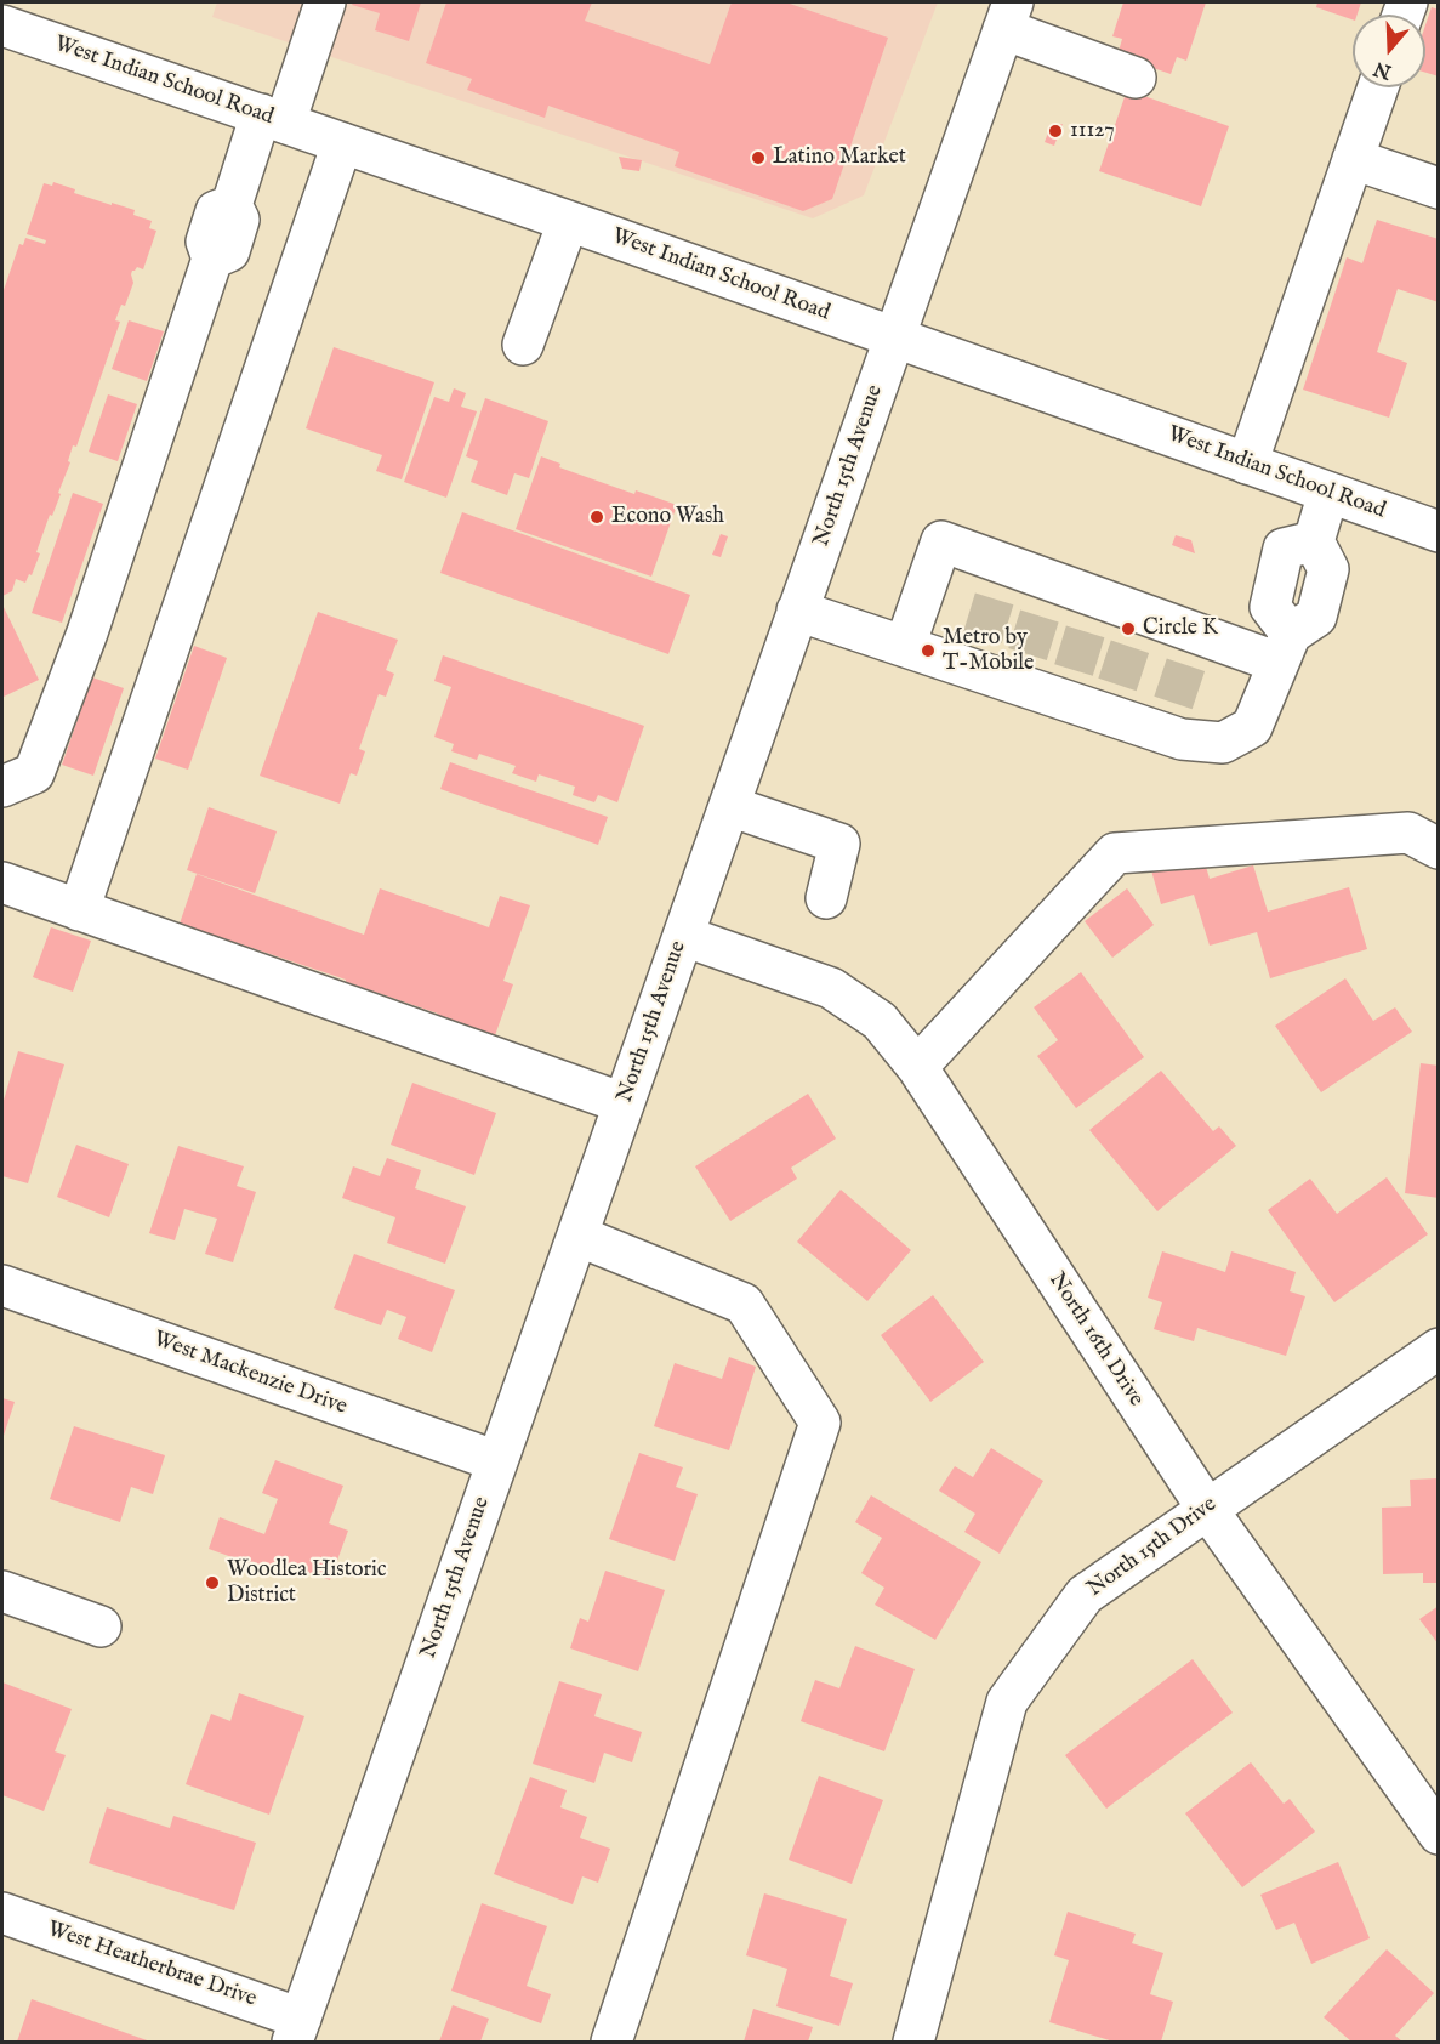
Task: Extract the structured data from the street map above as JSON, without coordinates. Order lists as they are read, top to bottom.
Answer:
{
  "streets": {
    "street": [
      "West Indian School Road",
      "North 15th Avenue",
      "North 16th Drive",
      "West Mackenzie Drive",
      "North 15th Drive",
      "West Heatherbrae Drive"
    ]
  },
  "crossings": [
    ["West Indian School Road", "North 15th Avenue"],
    ["North 15th Avenue", "North 16th Drive"],
    ["North 15th Avenue", "West Mackenzie Drive"],
    ["North 15th Avenue", "West Heatherbrae Drive"],
    ["North 16th Drive", "North 15th Drive"]
  ],
  "places": [
    "11127",
    "Latino Market",
    "Econo Wash",
    "Circle K",
    "Metro by T-Mobile",
    "Woodlea Historic District"
  ],
  "north": "bottom"
}
